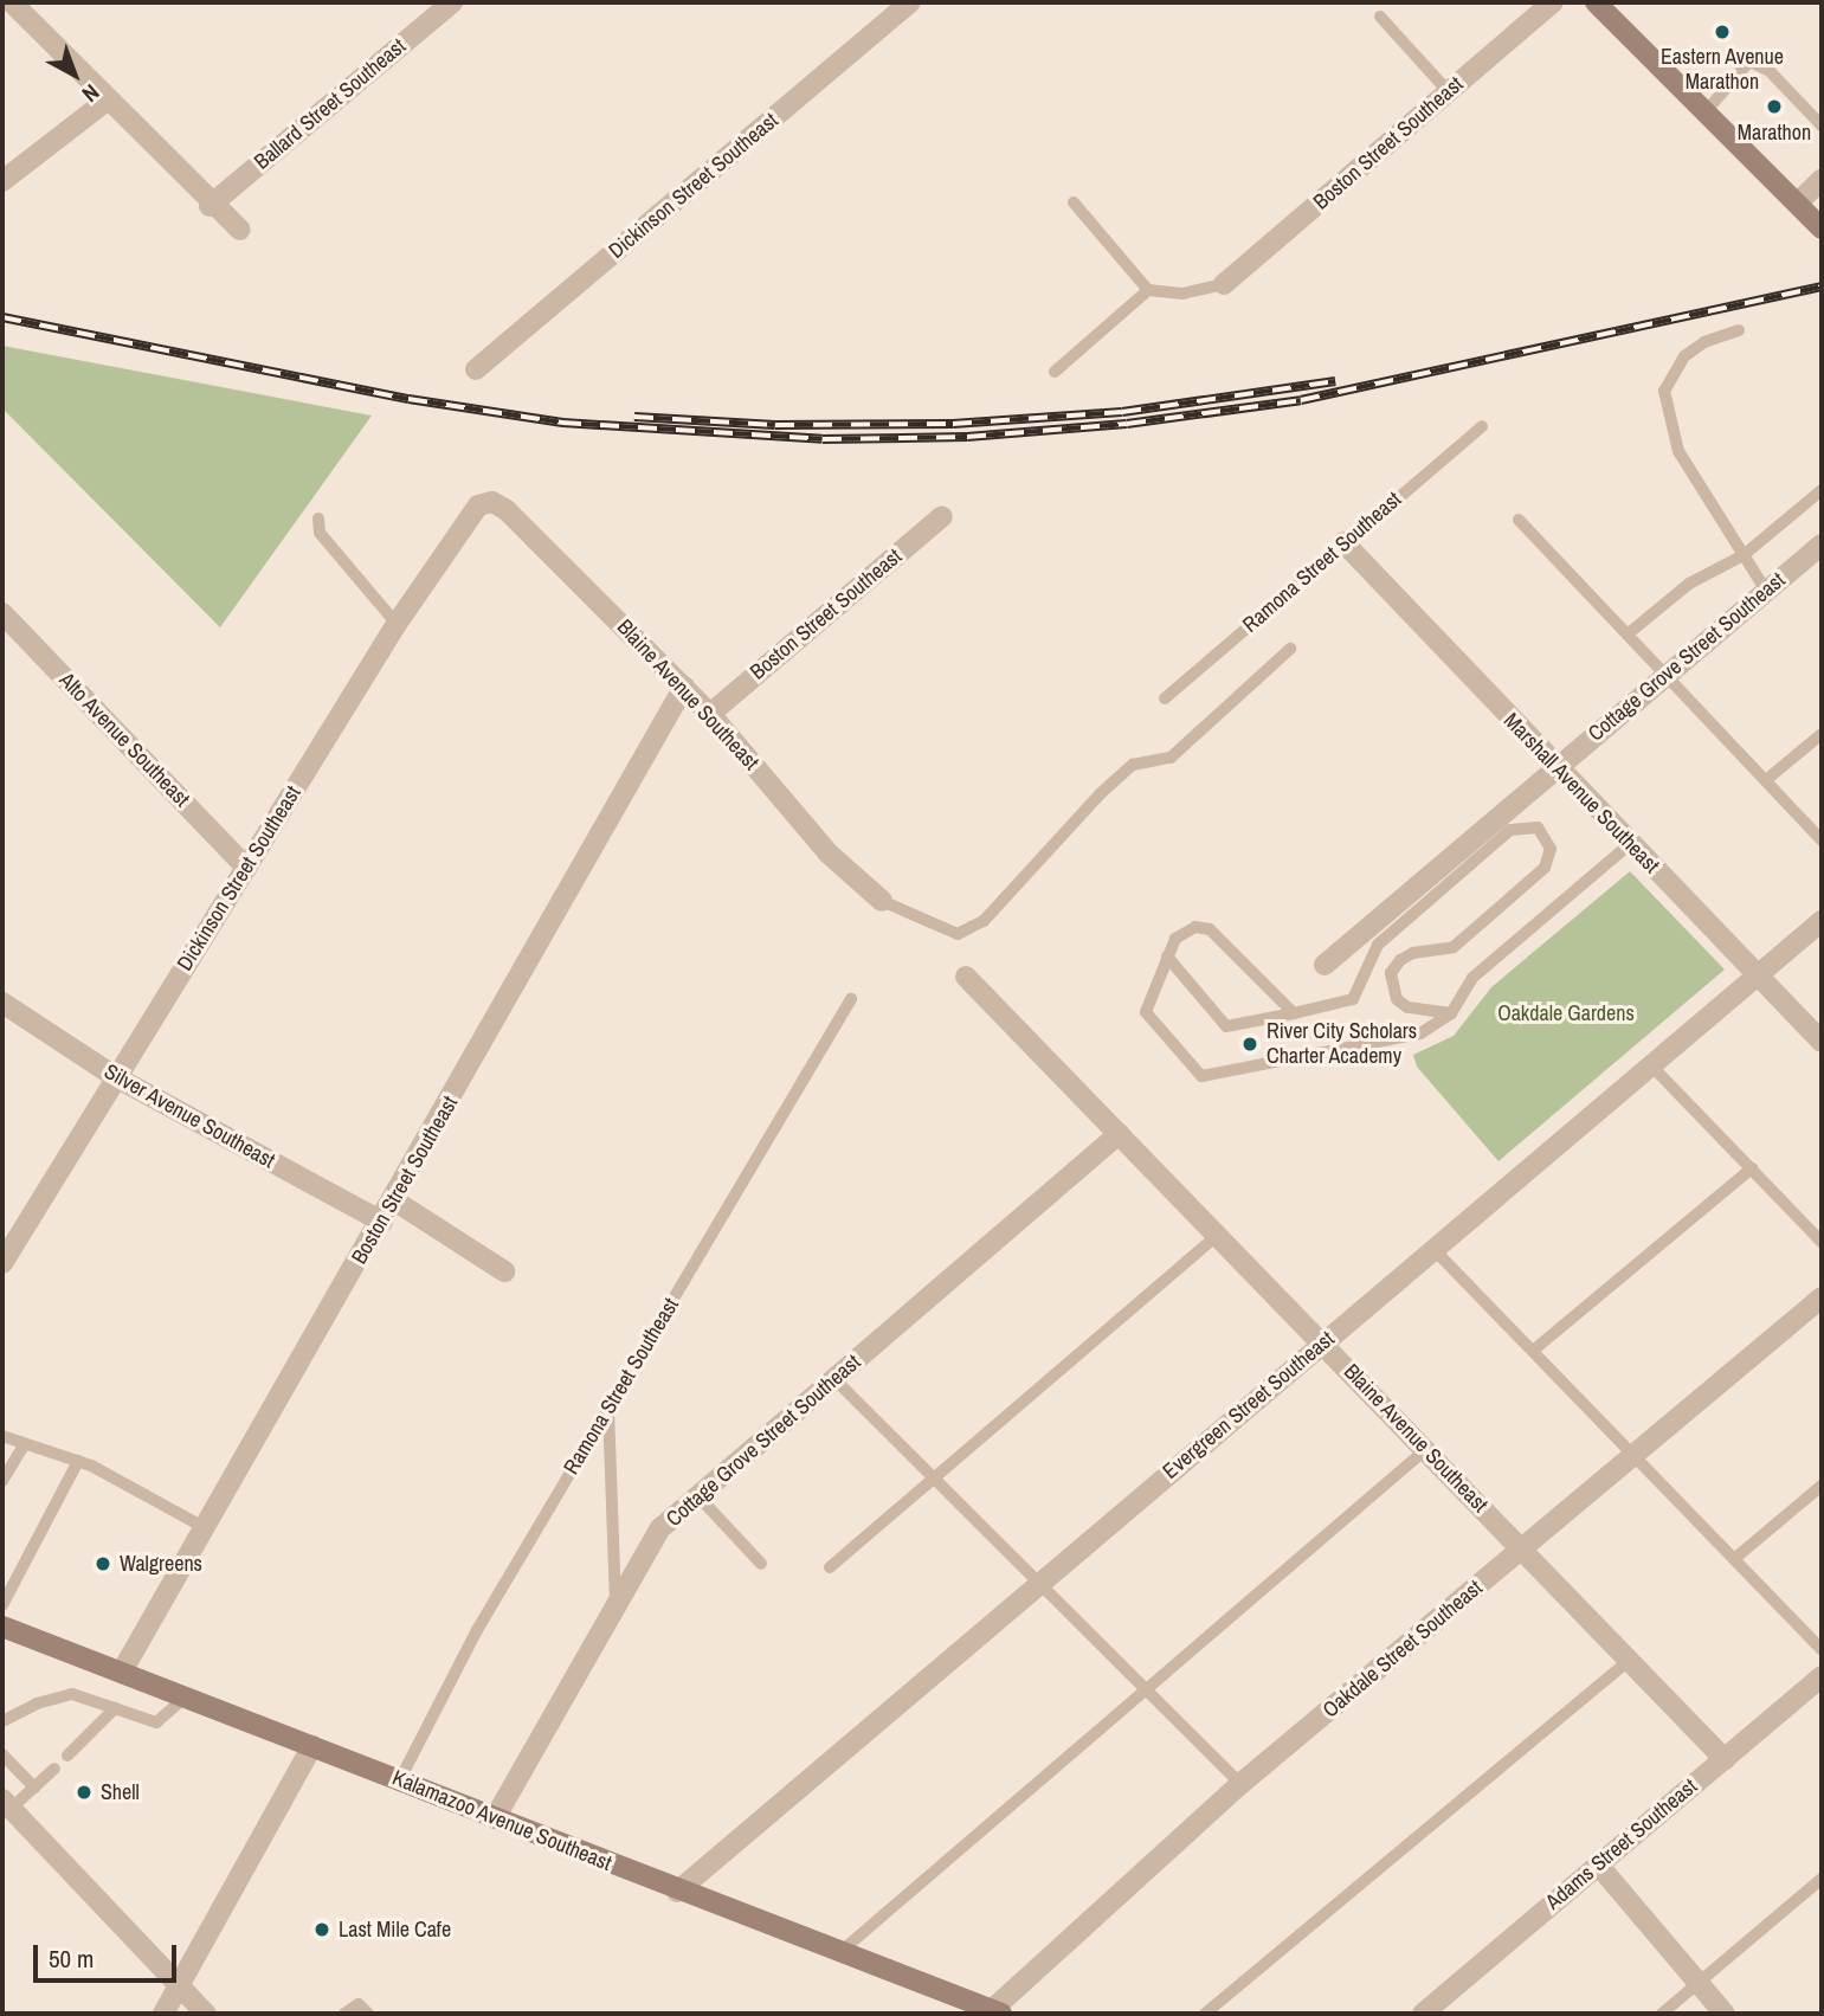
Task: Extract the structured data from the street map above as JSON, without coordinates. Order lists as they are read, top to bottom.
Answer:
{
  "streets": {
    "main road": ["Kalamazoo Avenue Southeast"],
    "street": [
      "Ballard Street Southeast",
      "Boston Street Southeast",
      "Dickinson Street Southeast",
      "Cottage Grove Street Southeast",
      "Blaine Avenue Southeast",
      "Alto Avenue Southeast",
      "Marshall Avenue Southeast",
      "Silver Avenue Southeast",
      "Evergreen Street Southeast",
      "Oakdale Street Southeast",
      "Adams Street Southeast"
    ],
    "lane": ["Ramona Street Southeast"]
  },
  "crossings": [
    ["Boston Street Southeast", "Blaine Avenue Southeast"],
    ["Boston Street Southeast", "Silver Avenue Southeast"],
    ["Boston Street Southeast", "Kalamazoo Avenue Southeast"],
    ["Dickinson Street Southeast", "Blaine Avenue Southeast"],
    ["Dickinson Street Southeast", "Alto Avenue Southeast"],
    ["Dickinson Street Southeast", "Silver Avenue Southeast"],
    ["Ramona Street Southeast", "Marshall Avenue Southeast"],
    ["Ramona Street Southeast", "Kalamazoo Avenue Southeast"],
    ["Cottage Grove Street Southeast", "Blaine Avenue Southeast"],
    ["Cottage Grove Street Southeast", "Marshall Avenue Southeast"],
    ["Cottage Grove Street Southeast", "Kalamazoo Avenue Southeast"],
    ["Blaine Avenue Southeast", "Evergreen Street Southeast"],
    ["Blaine Avenue Southeast", "Oakdale Street Southeast"],
    ["Blaine Avenue Southeast", "Adams Street Southeast"],
    ["Marshall Avenue Southeast", "Evergreen Street Southeast"],
    ["Evergreen Street Southeast", "Kalamazoo Avenue Southeast"],
    ["Oakdale Street Southeast", "Kalamazoo Avenue Southeast"]
  ],
  "parks": ["Oakdale Gardens"],
  "places": [
    "Eastern Avenue Marathon",
    "Marathon",
    "River City Scholars Charter Academy",
    "Walgreens",
    "Shell",
    "Last Mile Cafe"
  ],
  "scale_bar": "50 m",
  "north": "bottom right"
}
